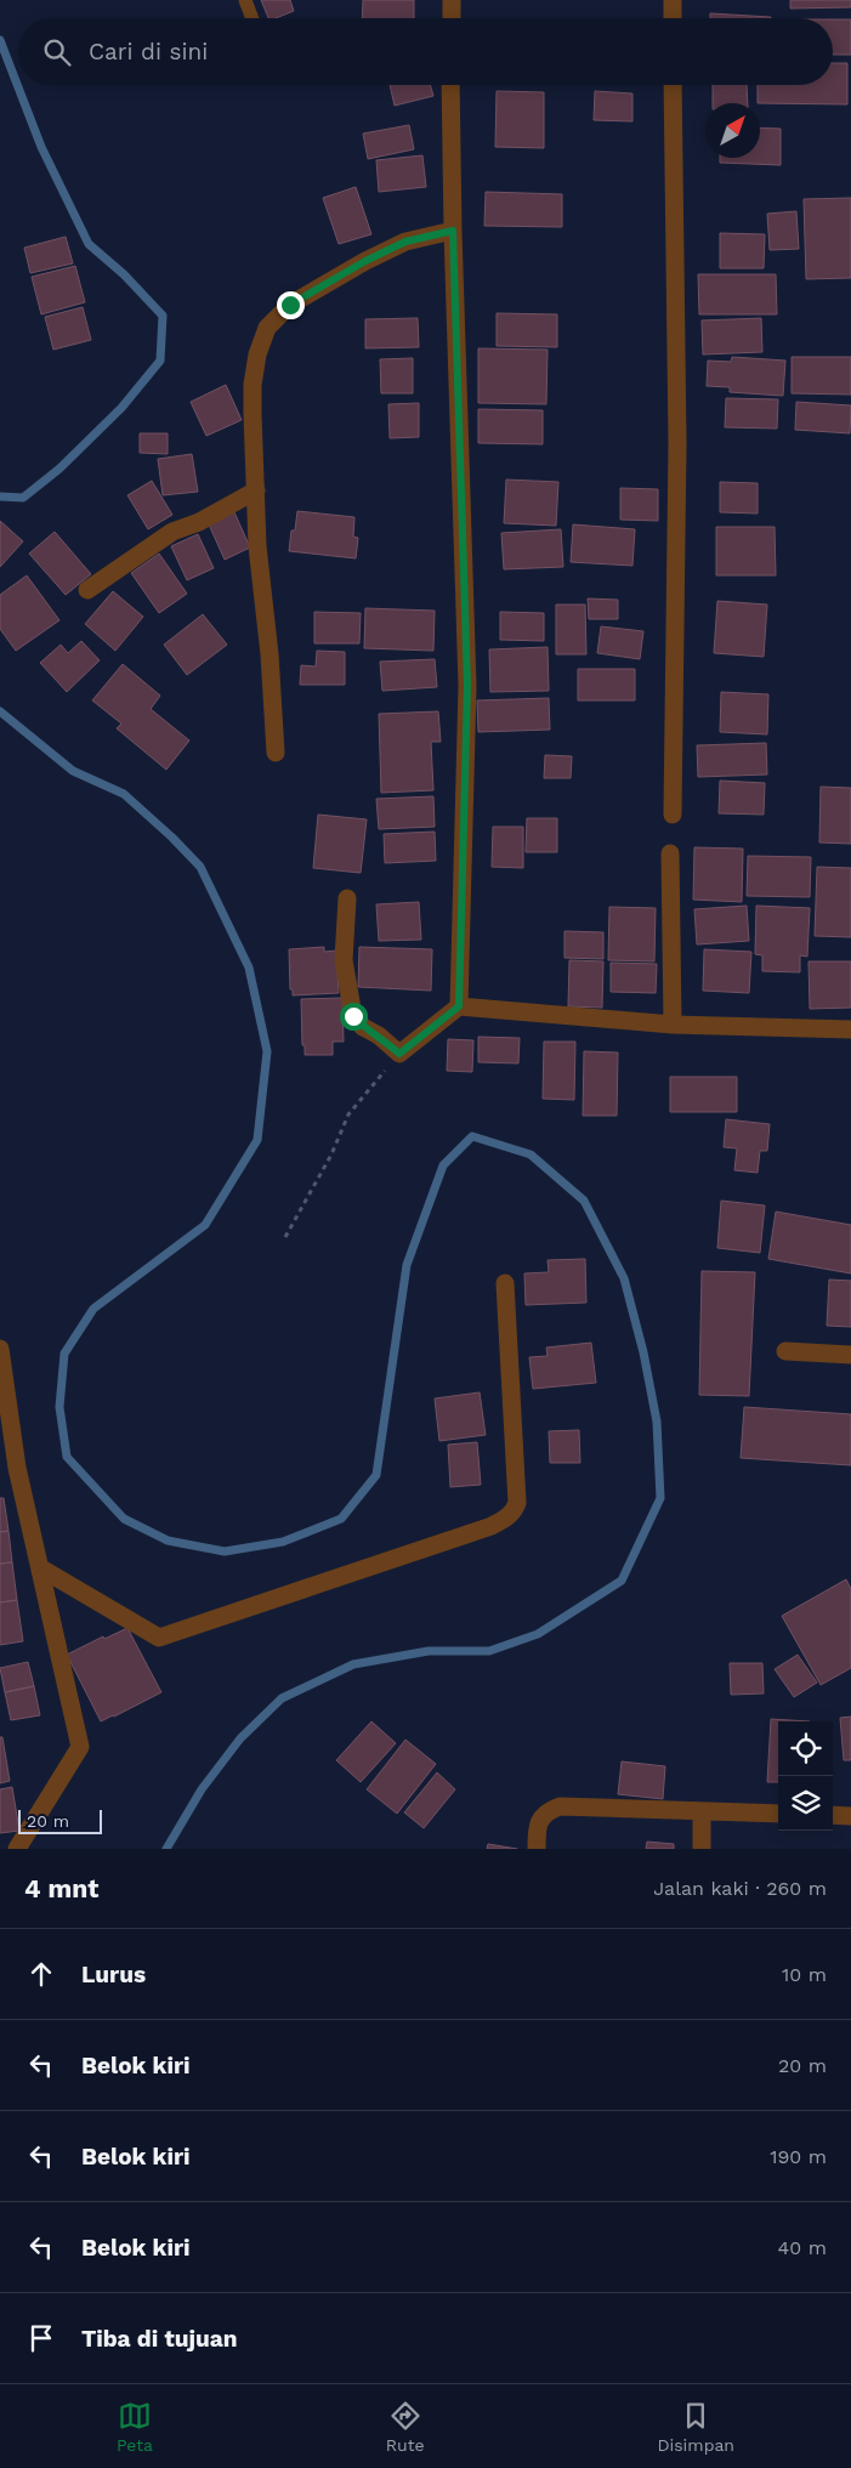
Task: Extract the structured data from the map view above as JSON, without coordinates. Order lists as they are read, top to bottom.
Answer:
{
  "scale_bar": "20 m",
  "north": "top right",
  "page": {
    "search": "Cari di sini",
    "scale": "20 m",
    "heading": ["4 mnt", "Jalan kaki · 260 m"],
    "list": [
      ["Lurus", "10 m"],
      ["Belok kiri", "20 m"],
      ["Belok kiri", "190 m"],
      ["Belok kiri", "40 m"],
      "Tiba di tujuan"
    ],
    "nav": ["Peta", "Rute", "Disimpan"]
  }
}
